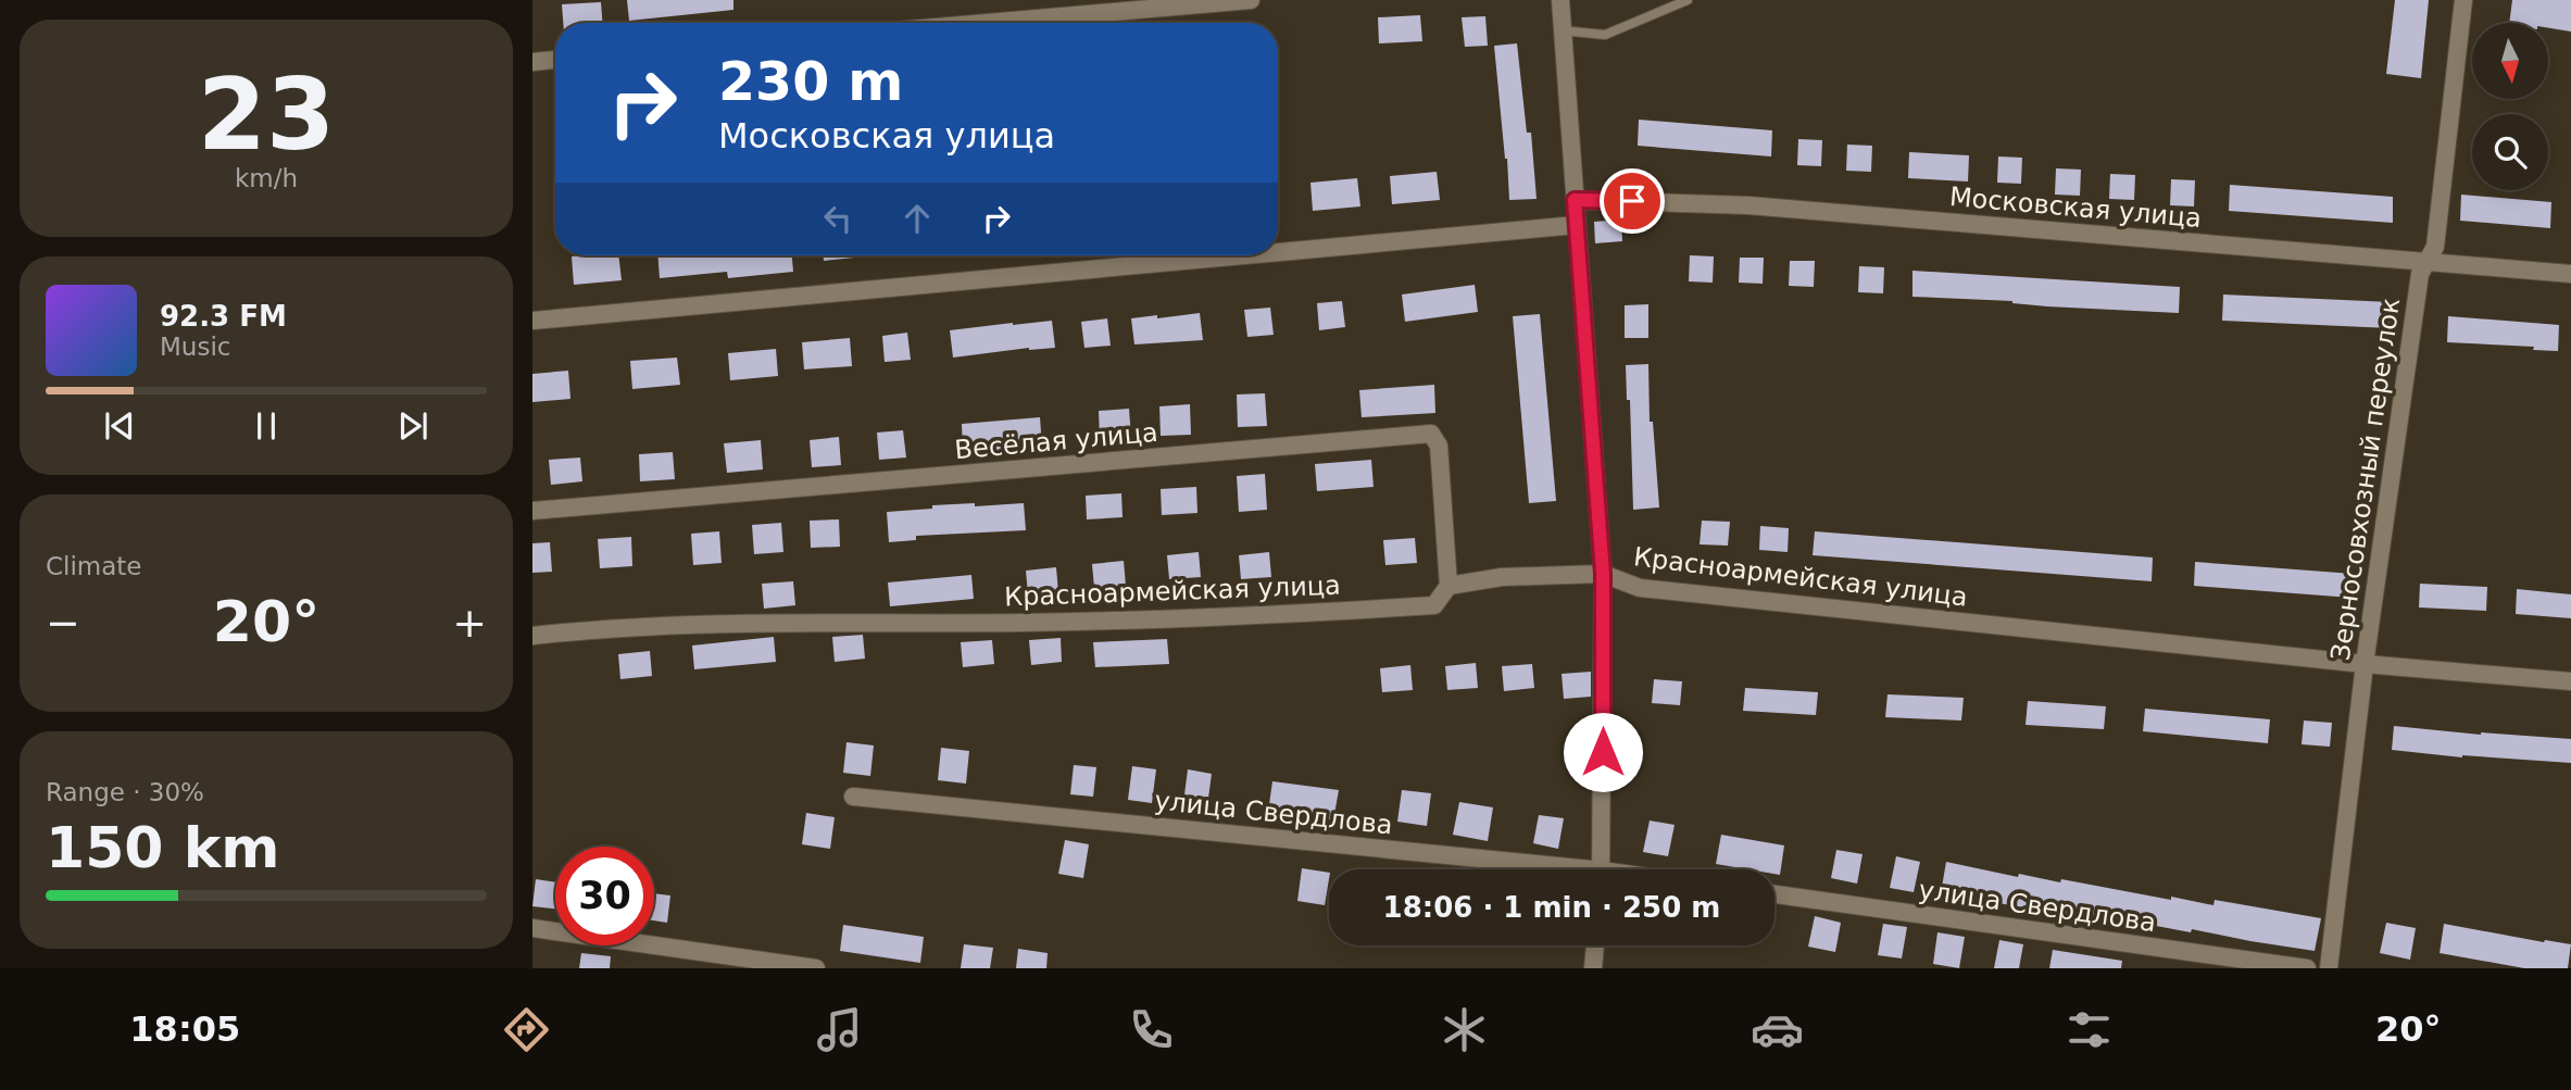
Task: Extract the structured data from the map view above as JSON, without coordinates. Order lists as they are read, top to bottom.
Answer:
{
  "streets": {
    "street": [
      "Московская улица",
      "Весёлая улица",
      "Зерносовхозный переулок",
      "Красноармейская улица",
      "улица Свердлова"
    ]
  },
  "crossings": [
    ["Московская улица", "Зерносовхозный переулок"],
    ["Весёлая улица", "Красноармейская улица"],
    ["Зерносовхозный переулок", "Красноармейская улица"]
  ],
  "north": "bottom",
  "page": {
    "tile": [
      ["23", "km/h"],
      "Climate",
      ["Range · 30%", "150 km"]
    ],
    "turn": ["230 m", "Московская улица"],
    "song": ["92.3 FM", "Music"],
    "heat": ["−", "20°", "+"],
    "limit": "30",
    "trip": "18:06 · 1 min · 250 m",
    "tabs": ["18:05", "20°"]
  }
}
